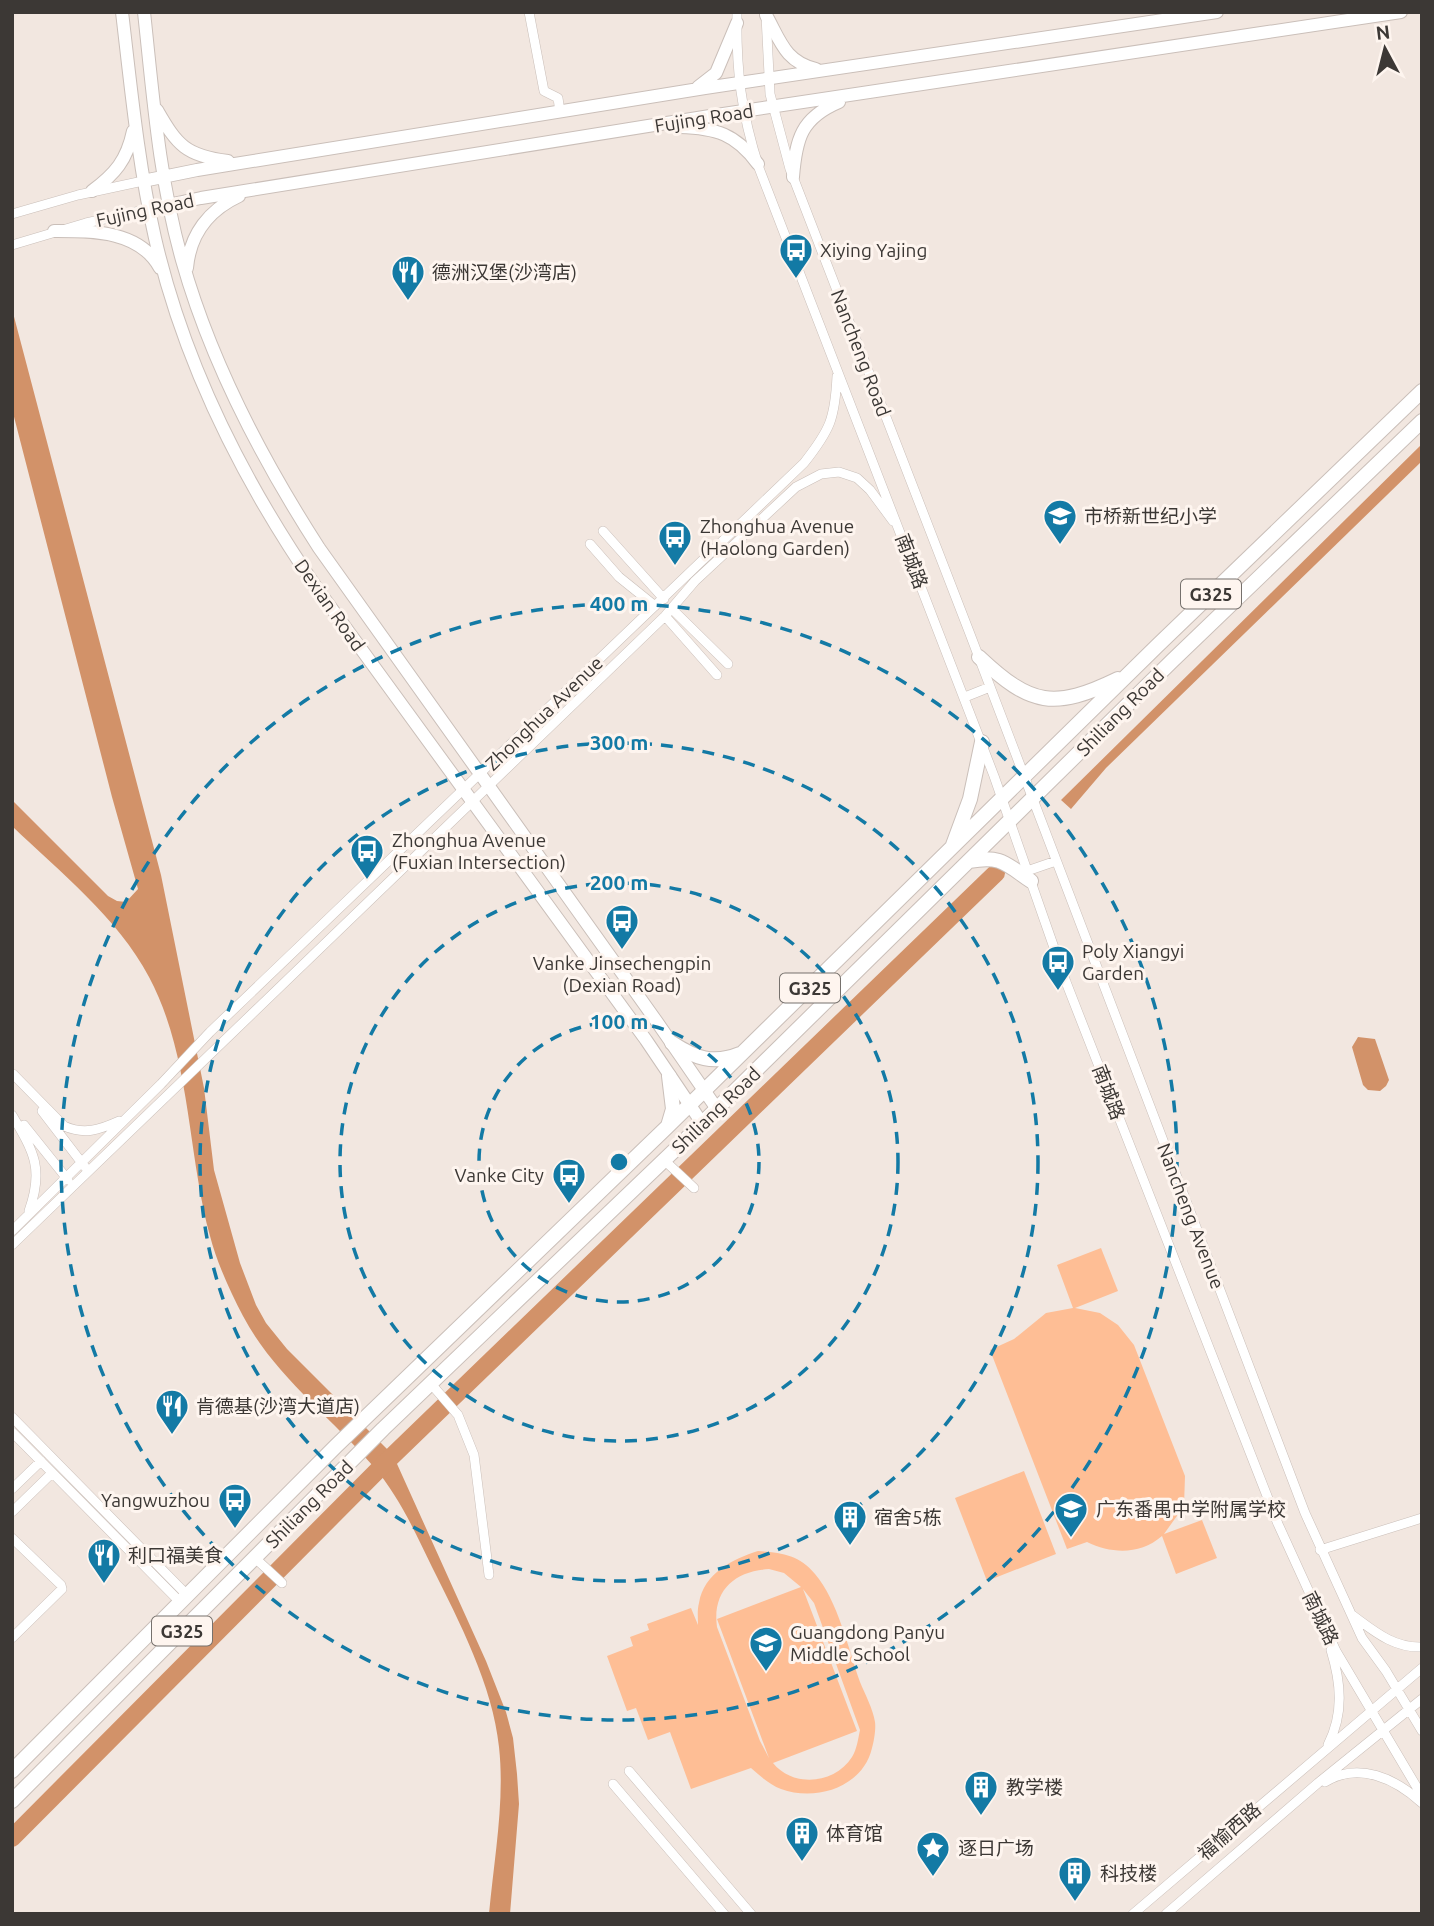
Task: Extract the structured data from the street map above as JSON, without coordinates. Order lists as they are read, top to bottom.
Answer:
{
  "streets": {
    "highway": ["G325", "Shiliang Road"],
    "main road": ["Fujing Road", "Dexian Road"],
    "street": [
      "Nancheng Road",
      "南城路",
      "Zhonghua Avenue",
      "Nancheng Avenue",
      "福愉西路"
    ]
  },
  "crossings": [
    ["Fujing Road", "Nancheng Road"],
    ["Fujing Road", "Dexian Road"],
    ["Nancheng Road", "南城路"],
    ["Nancheng Road", "Zhonghua Avenue"],
    ["Nancheng Road", "Nancheng Avenue"],
    ["南城路", "Shiliang Road"],
    ["南城路", "Zhonghua Avenue"],
    ["南城路", "福愉西路"],
    ["Dexian Road", "Shiliang Road"],
    ["Dexian Road", "Zhonghua Avenue"],
    ["Shiliang Road", "Nancheng Avenue"],
    ["Nancheng Avenue", "福愉西路"]
  ],
  "places": {
    "bus stop": [
      "Xiying Yajing",
      "Zhonghua Avenue (Haolong Garden)",
      "Zhonghua Avenue (Fuxian Intersection)",
      "Vanke Jinsechengpin (Dexian Road)",
      "Poly Xiangyi Garden",
      "Vanke City",
      "Yangwuzhou"
    ],
    "restaurant": ["德洲汉堡(沙湾店)", "肯德基(沙湾大道店)", "利口福美食"],
    "school or university": ["市桥新世纪小学", "广东番禺中学附属学校", "Guangdong Panyu Middle School"],
    "building": [
      "宿舍5栋",
      "教学楼",
      "体育馆",
      "科技楼"
    ],
    "place": ["逐日广场"]
  },
  "north": "top",
  "rings": [
    "400 m",
    "300 m",
    "200 m",
    "100 m"
  ]
}
